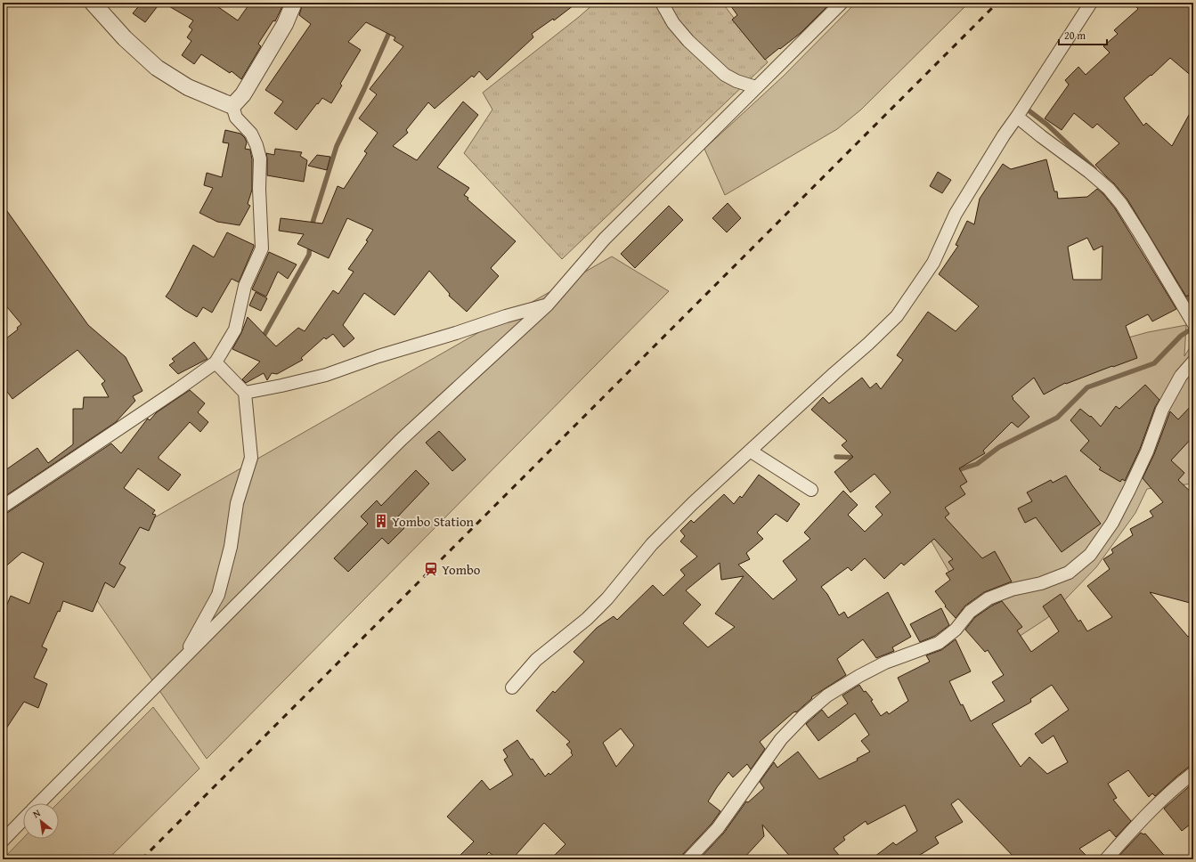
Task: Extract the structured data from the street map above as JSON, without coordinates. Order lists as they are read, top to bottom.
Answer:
{
  "places": {
    "building": ["Yombo Station"],
    "station": ["Yombo"]
  },
  "scale_bar": "20 m",
  "north": "top left"
}
